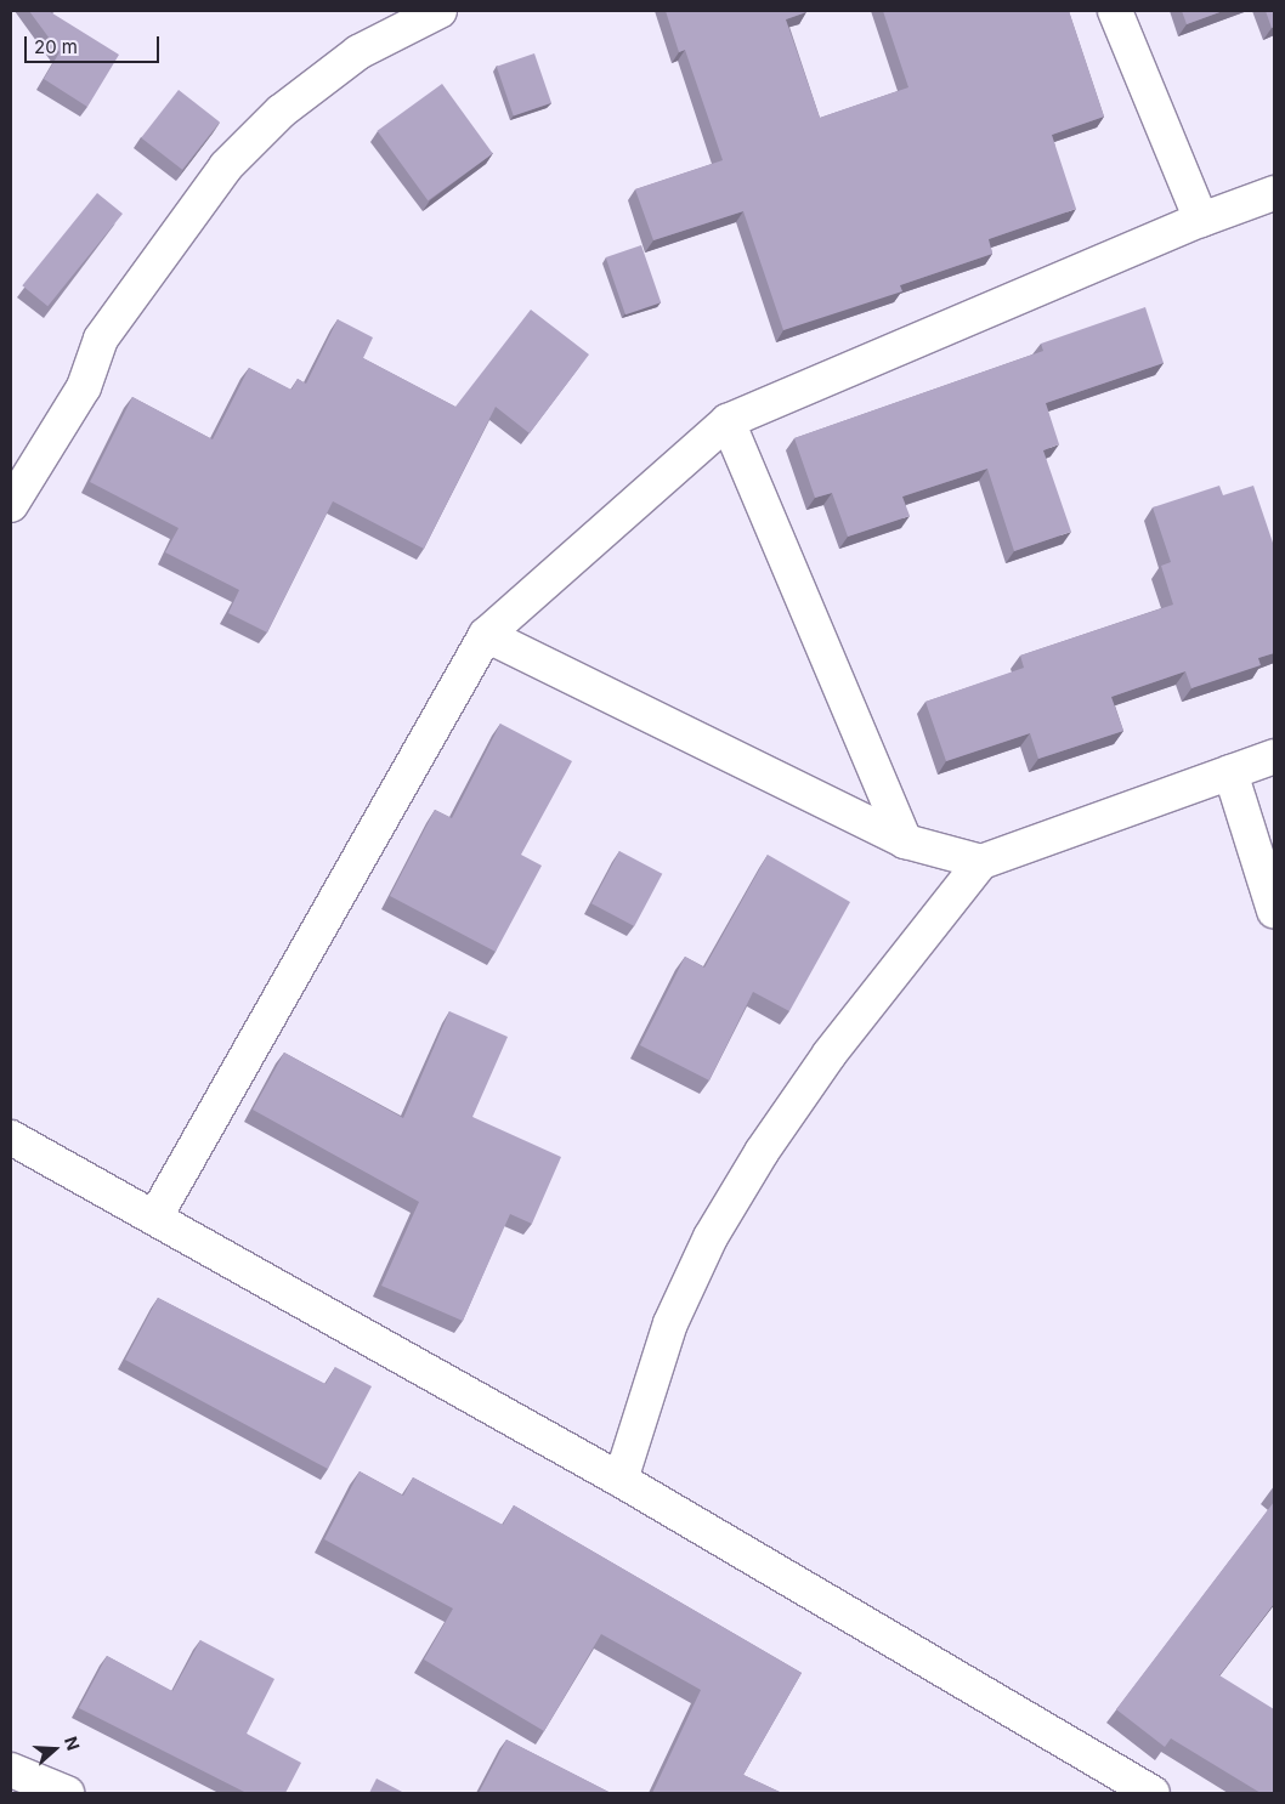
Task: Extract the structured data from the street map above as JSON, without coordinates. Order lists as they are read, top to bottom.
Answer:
{
  "scale_bar": "20 m",
  "north": "right"
}
